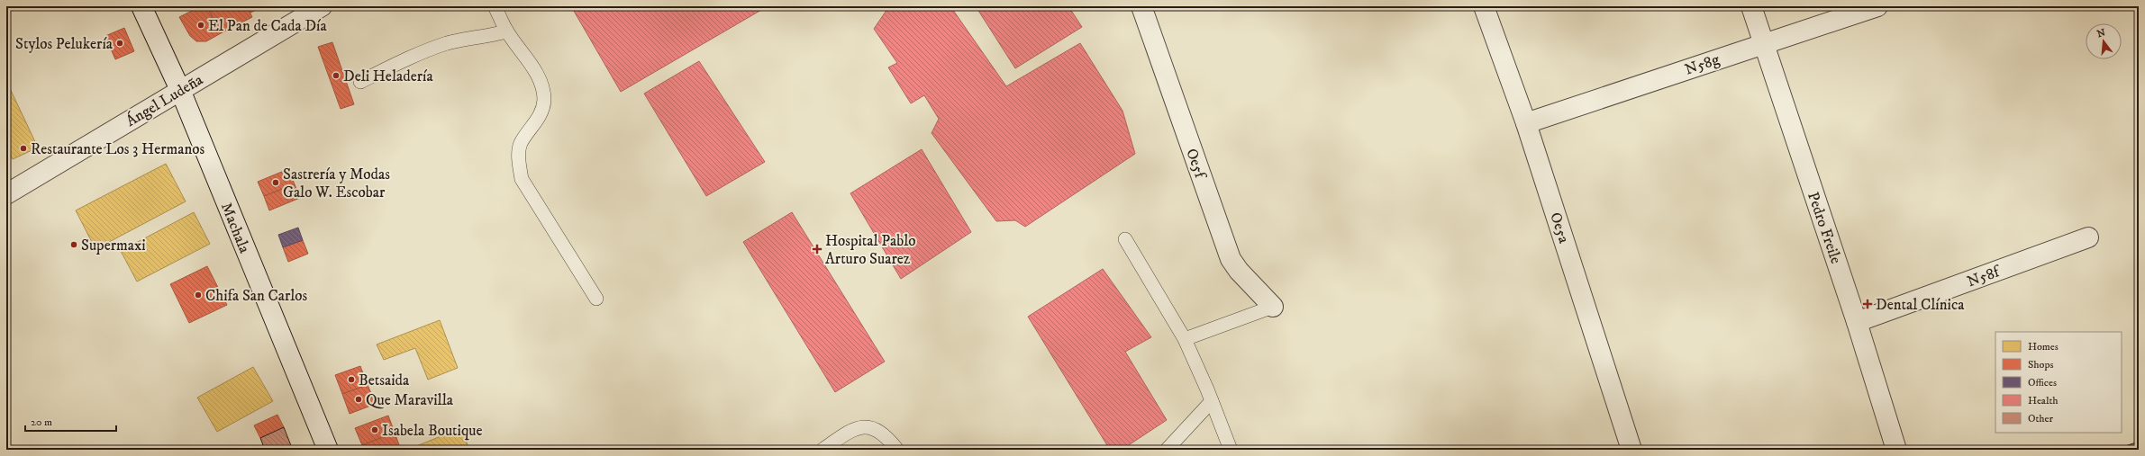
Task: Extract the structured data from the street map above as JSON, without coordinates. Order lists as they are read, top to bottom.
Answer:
{
  "streets": {
    "street": [
      "N58g",
      "Ángel Ludeña",
      "Oe5f",
      "Machala",
      "Oe5a",
      "Pedro Freile",
      "N58f"
    ]
  },
  "crossings": [
    ["N58g", "Oe5a"],
    ["N58g", "Pedro Freile"],
    ["Ángel Ludeña", "Machala"],
    ["Pedro Freile", "N58f"]
  ],
  "places": {
    "other": [
      "El Pan de Cada Día",
      "Stylos Pelukería",
      "Deli Heladería",
      "Restaurante Los 3 Hermanos",
      "Sastrería y Modas Galo W. Escobar",
      "Supermaxi",
      "Chifa San Carlos",
      "Betsaida",
      "Que Maravilla",
      "Isabela Boutique"
    ],
    "health": ["Hospital Pablo Arturo Suarez", "Dental Clínica"]
  },
  "legend": [
    "Homes",
    "Shops",
    "Offices",
    "Health",
    "Other"
  ],
  "scale_bar": "20 m",
  "north": "top"
}
